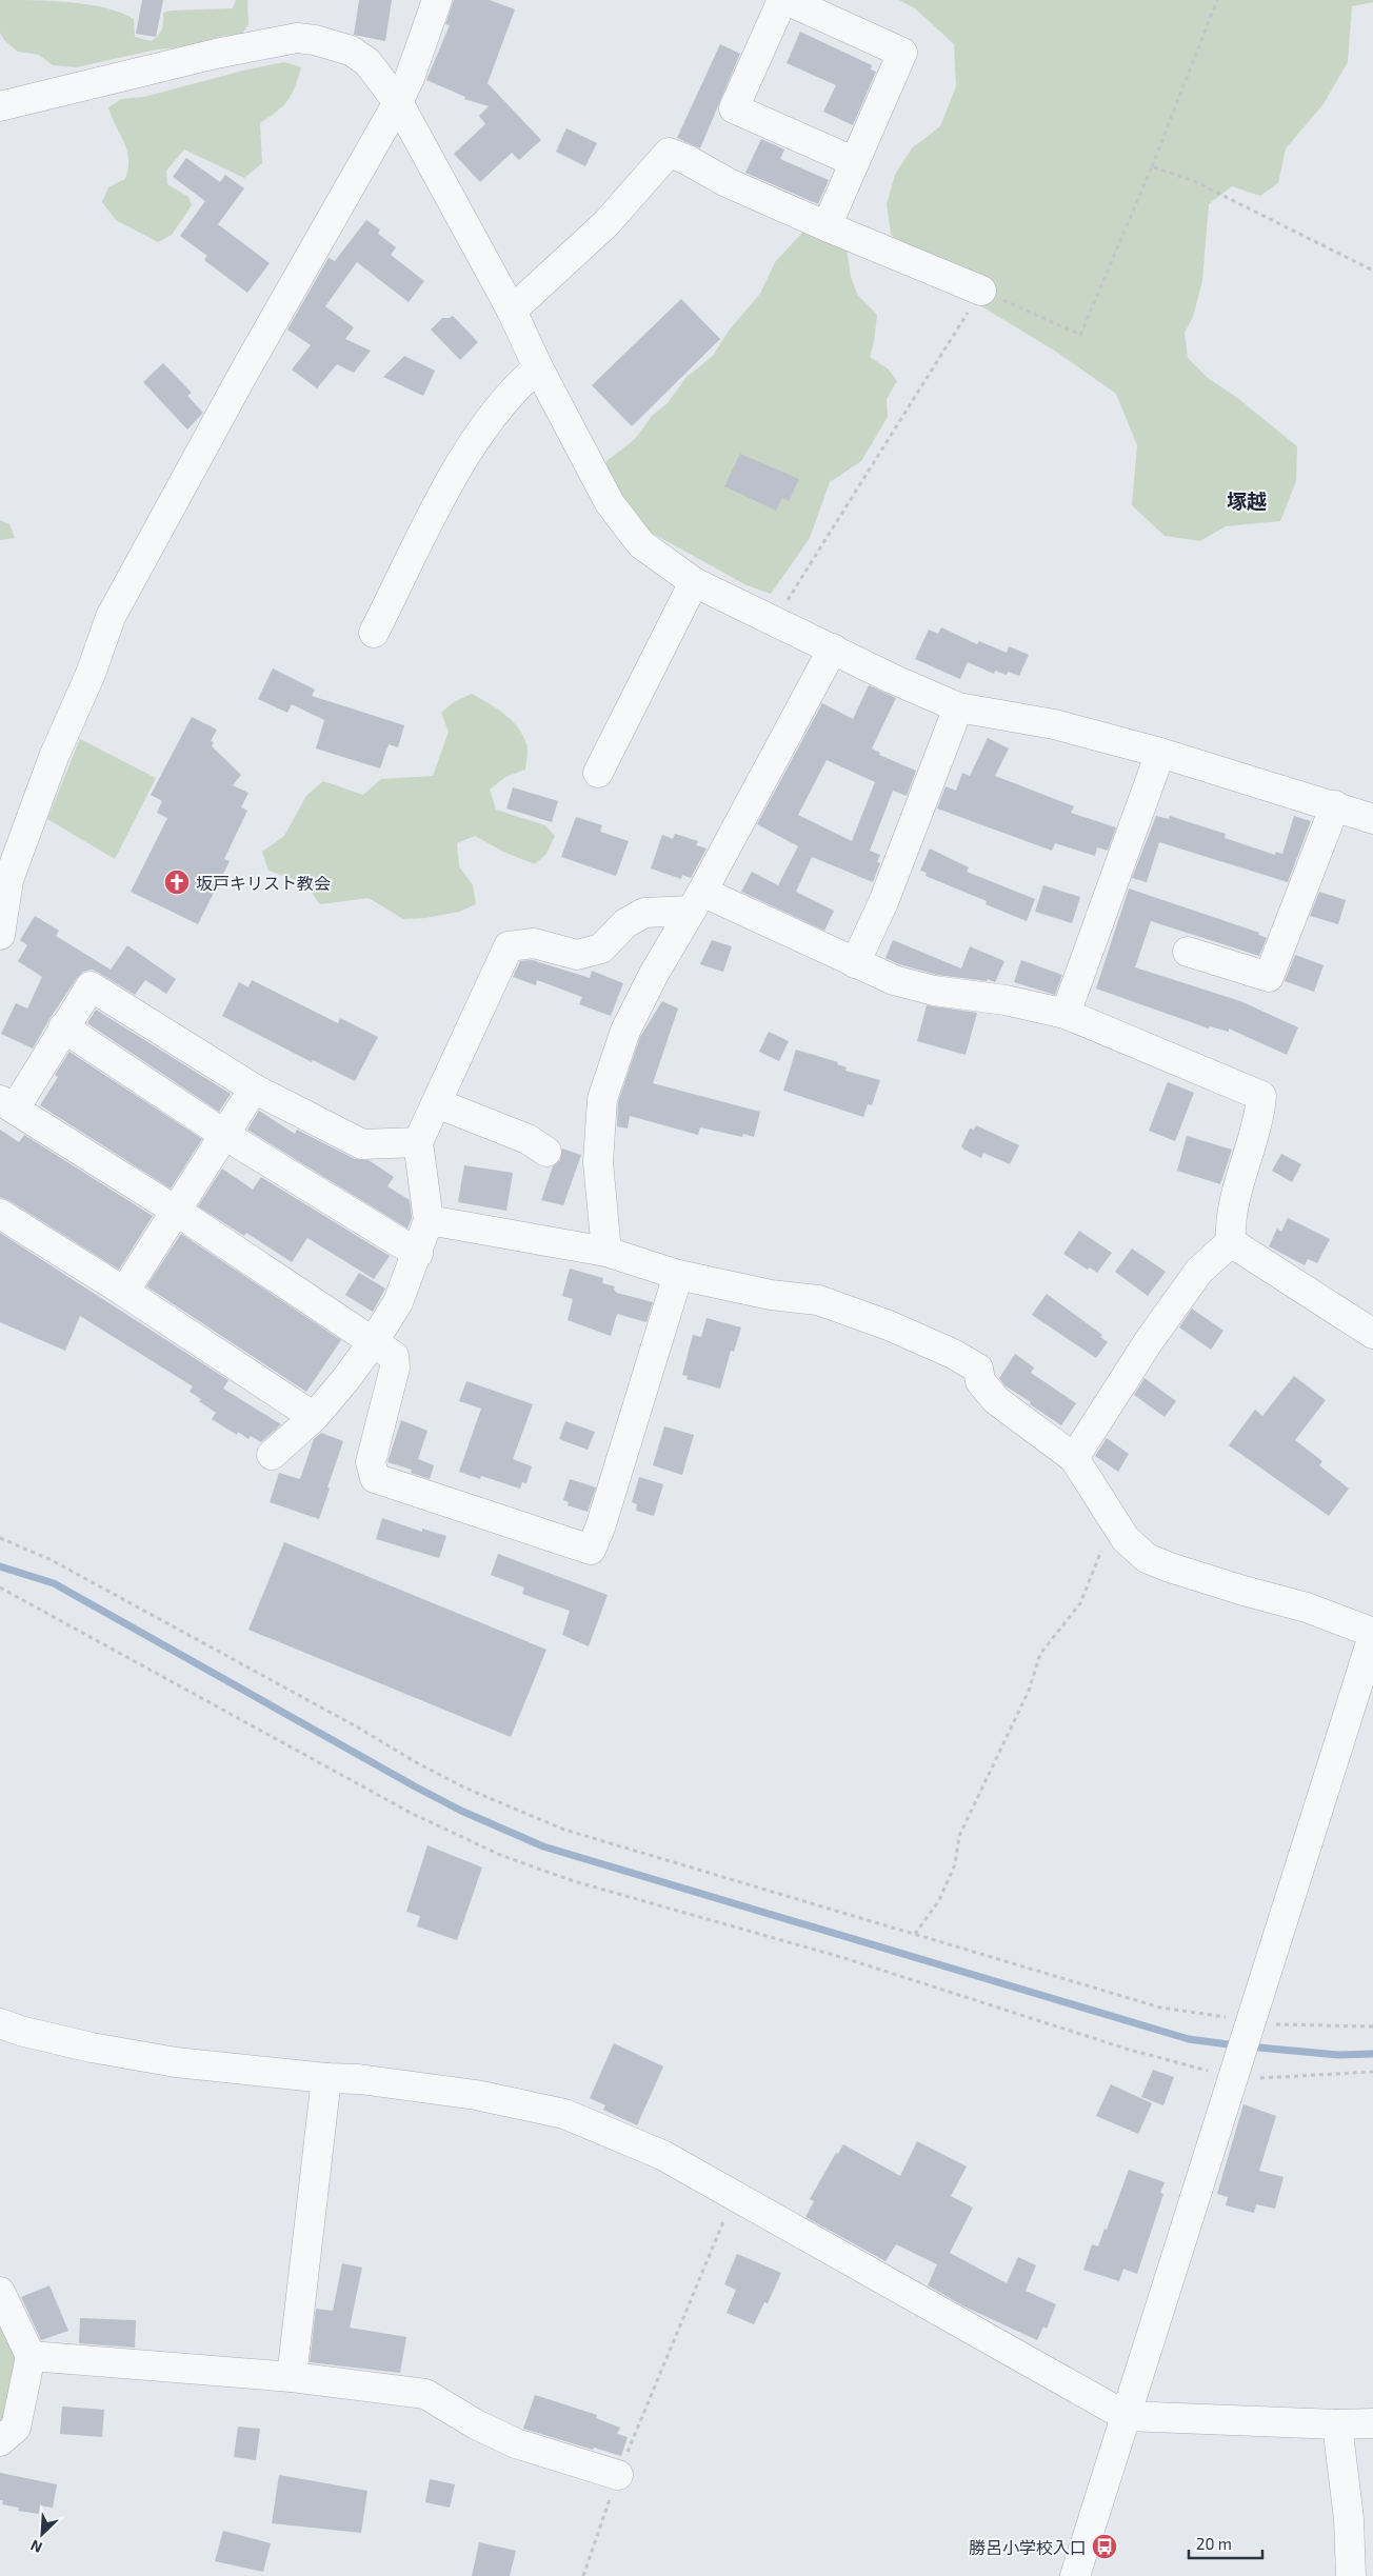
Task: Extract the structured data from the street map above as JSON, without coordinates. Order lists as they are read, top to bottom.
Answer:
{
  "districts": ["塚越"],
  "places": {
    "church": ["坂戸キリスト教会"],
    "bus stop": ["勝呂小学校入口"]
  },
  "scale_bar": "20 m",
  "north": "bottom left"
}
